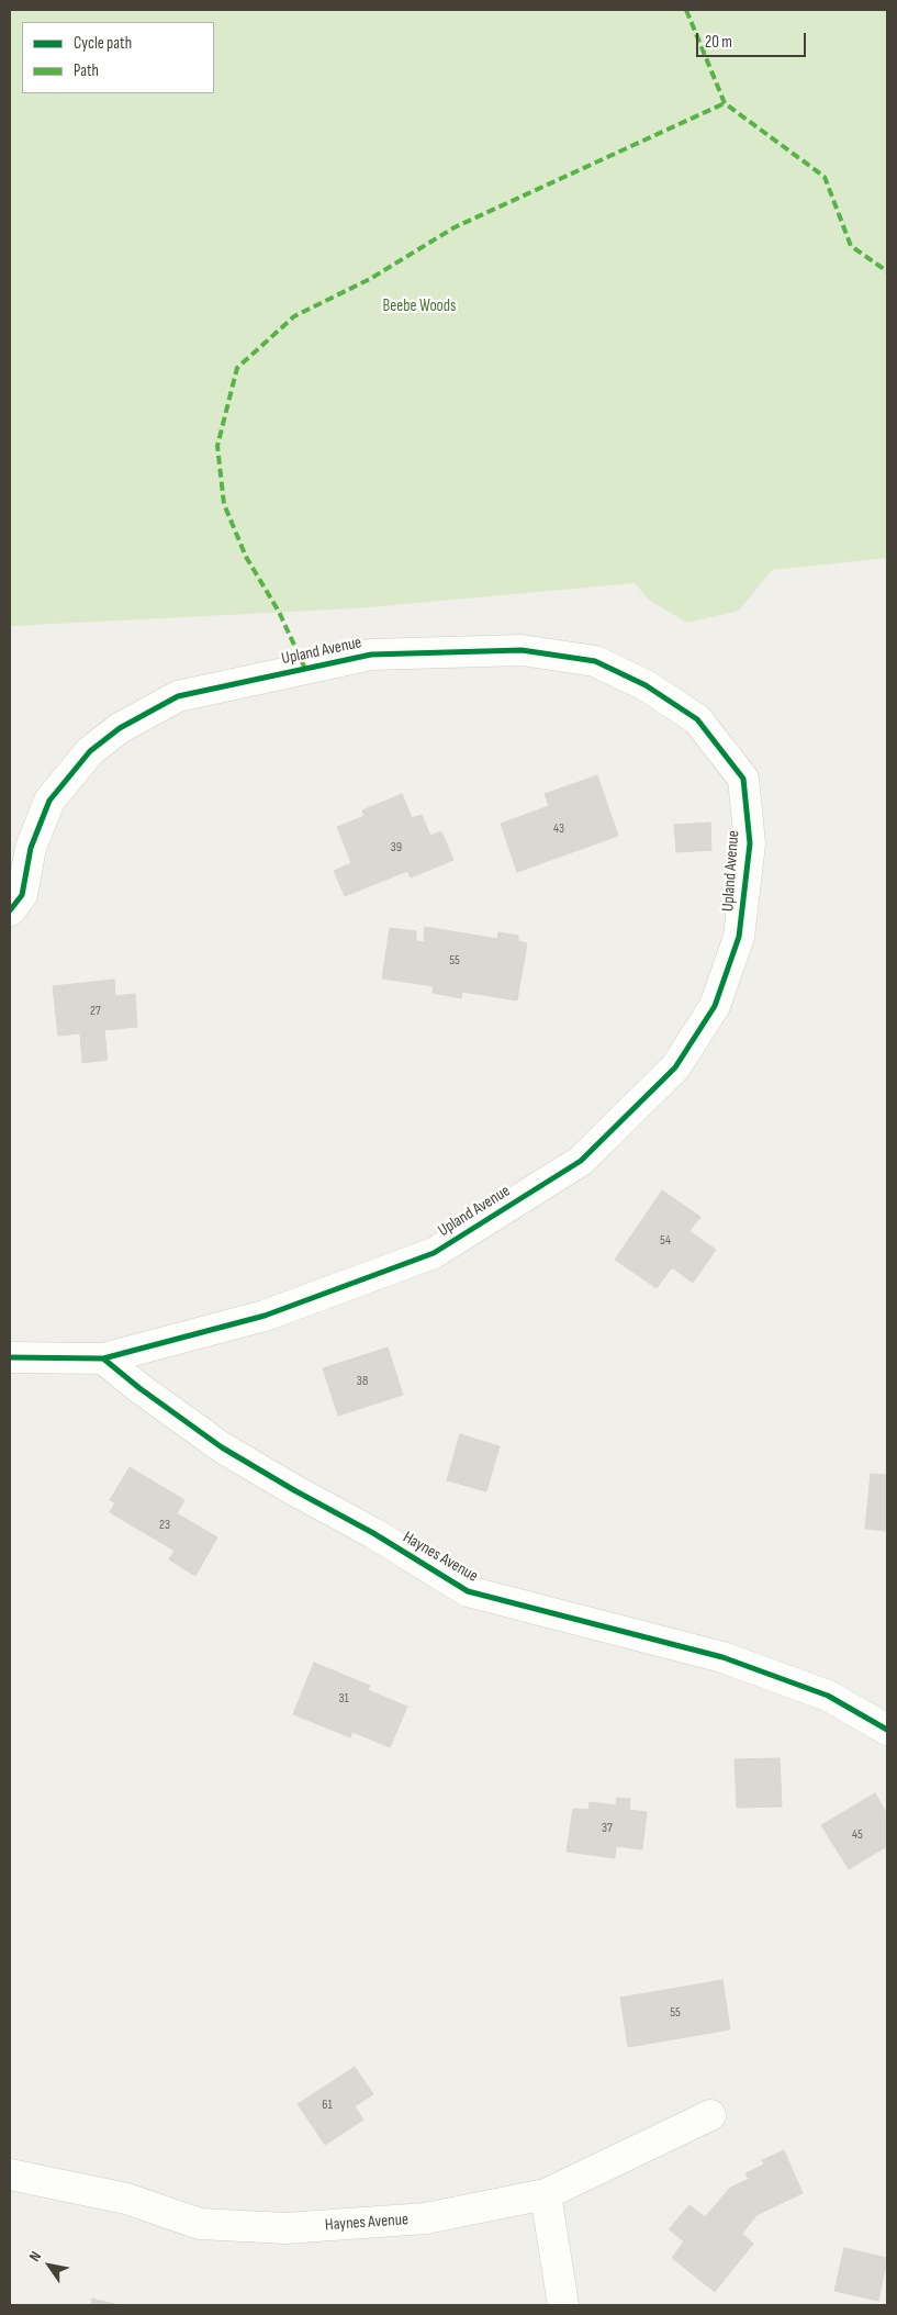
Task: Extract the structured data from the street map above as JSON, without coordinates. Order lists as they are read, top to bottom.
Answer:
{
  "streets": {
    "street": ["Upland Avenue", "Haynes Avenue"]
  },
  "crossings": [
    ["Upland Avenue", "Haynes Avenue"]
  ],
  "parks": ["Beebe Woods"],
  "house_numbers": [
    "43",
    "39",
    "55",
    "27",
    "54",
    "38",
    "23",
    "31",
    "37",
    "45",
    "55",
    "61"
  ],
  "legend": ["Cycle path", "Path"],
  "scale_bar": "20 m",
  "north": "top left"
}
